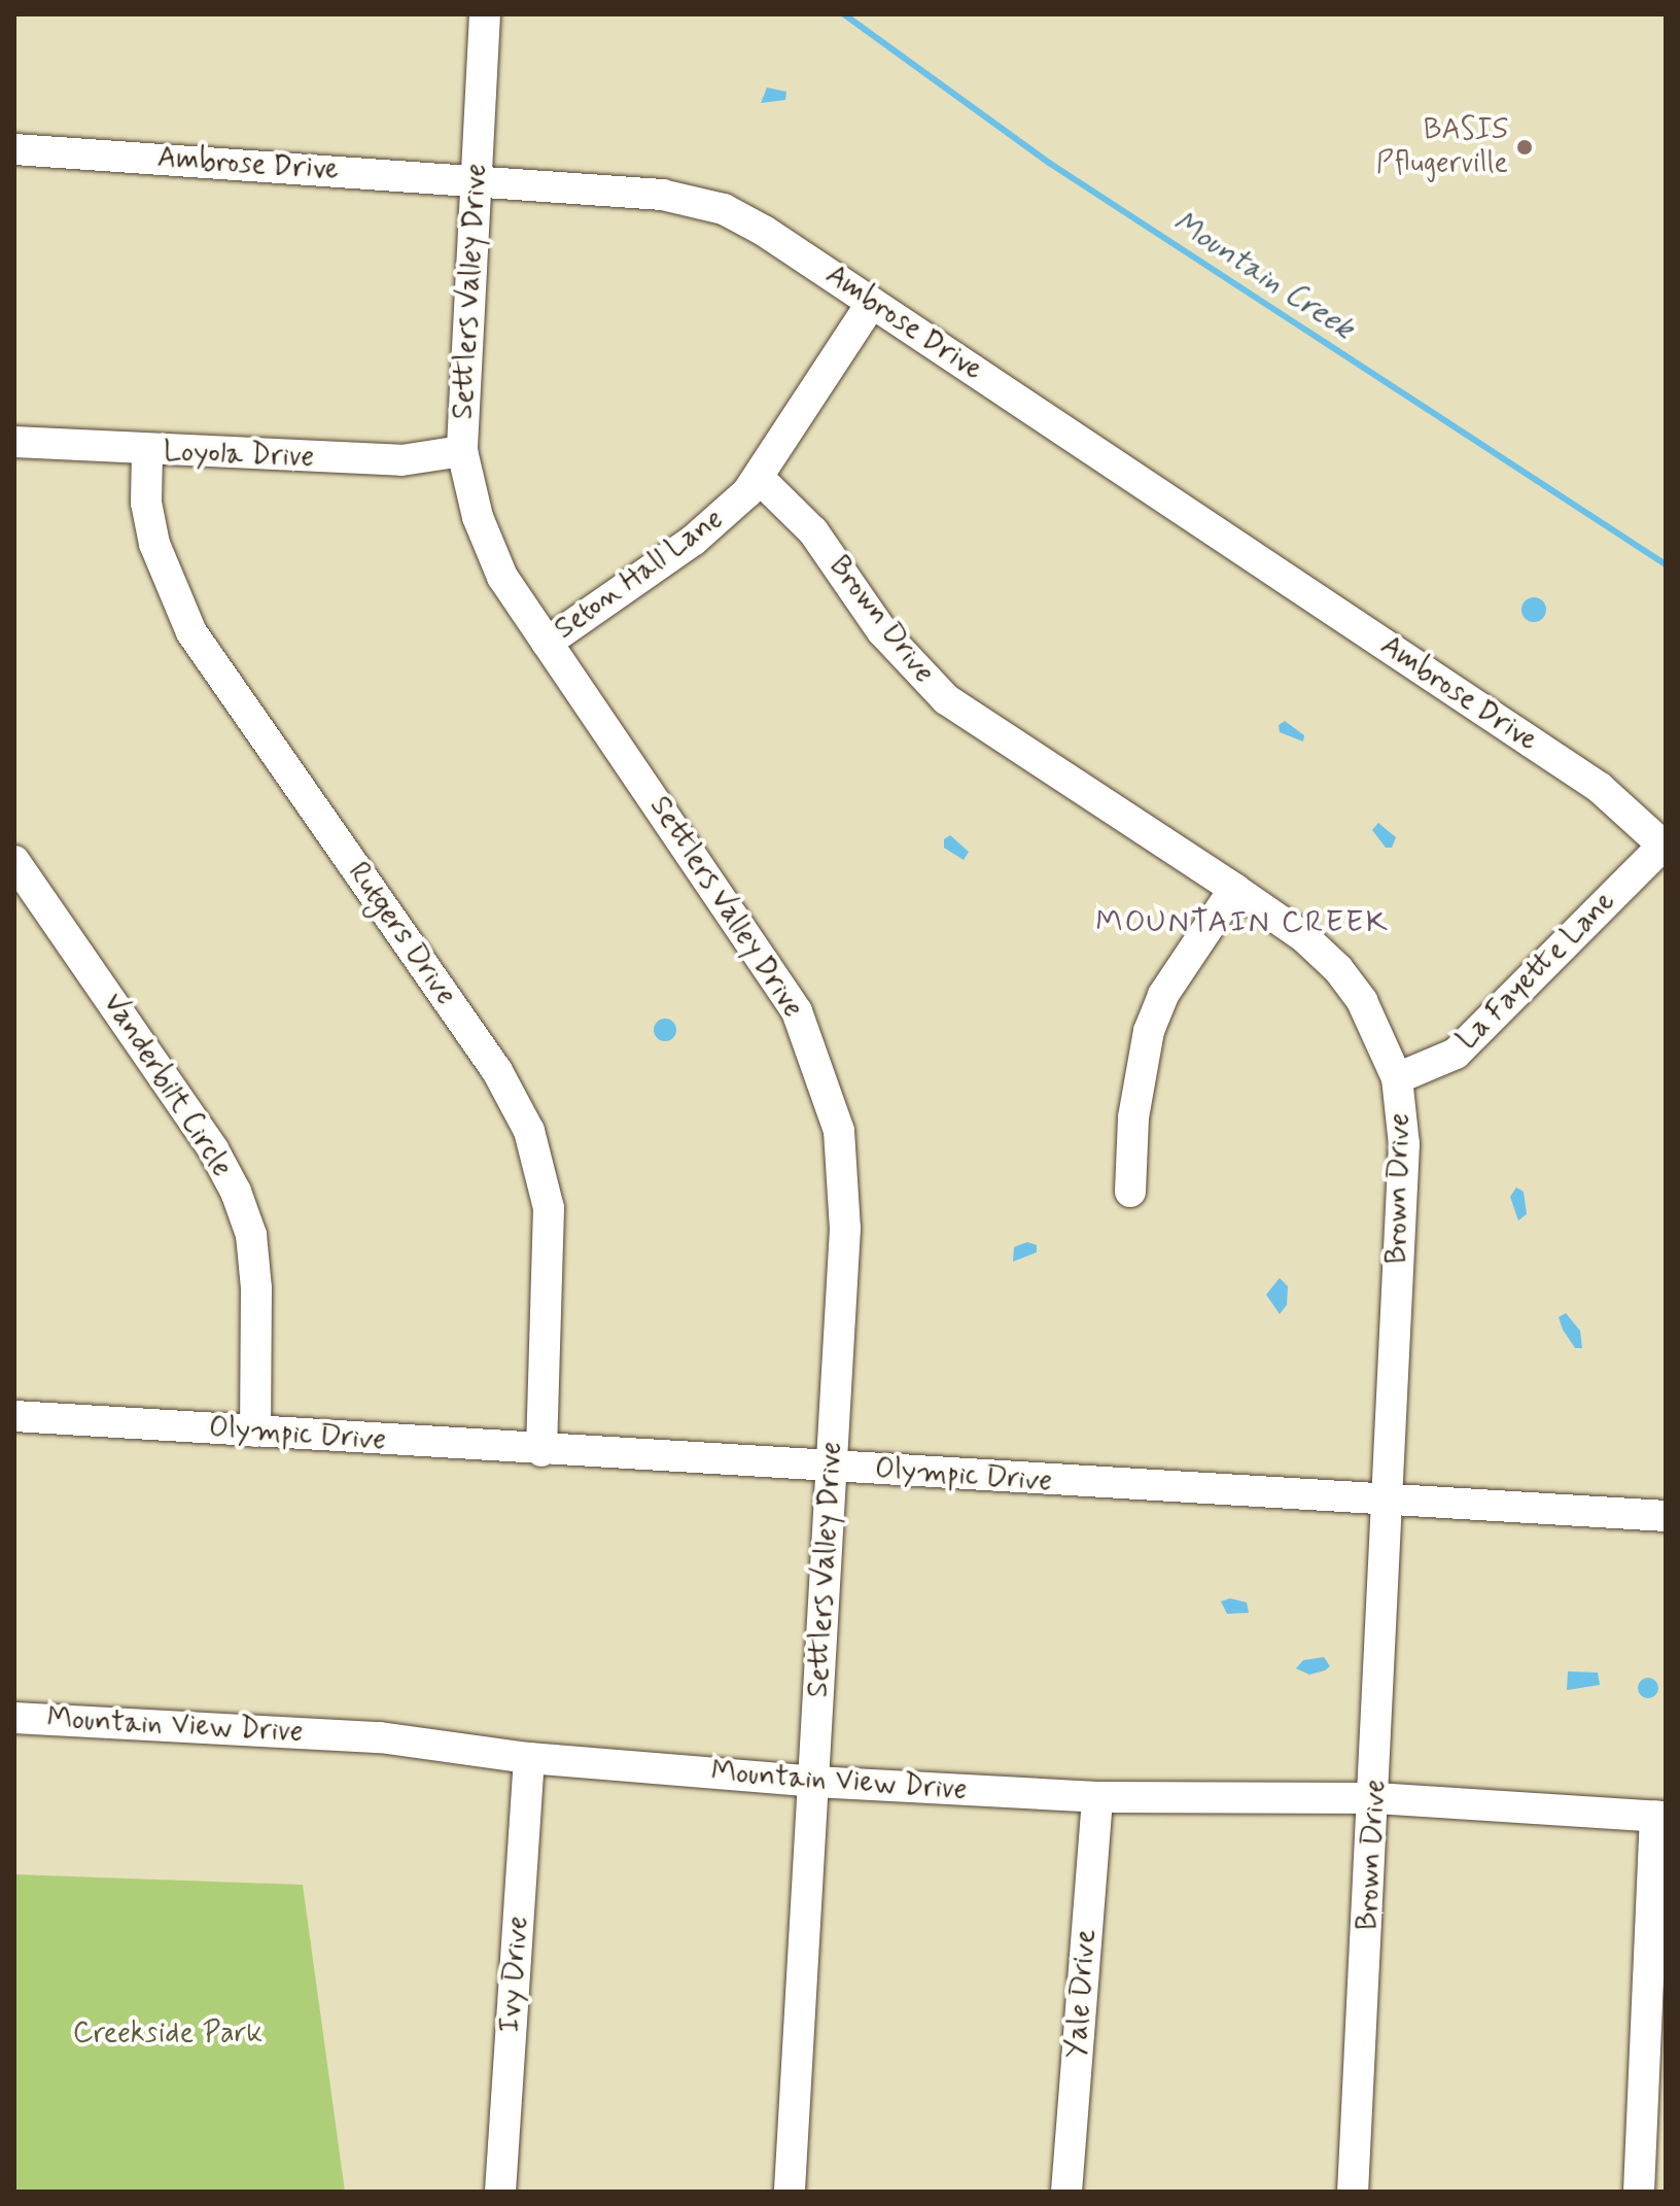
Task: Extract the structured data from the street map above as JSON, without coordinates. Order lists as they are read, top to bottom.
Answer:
{
  "streets": {
    "street": [
      "Ambrose Drive",
      "Settlers Valley Drive",
      "Loyola Drive",
      "Seton Hall Lane",
      "Brown Drive",
      "Rutgers Drive",
      "La Fayette Lane",
      "Vanderbilt Circle",
      "Olympic Drive",
      "Mountain View Drive",
      "Ivy Drive",
      "Yale Drive"
    ]
  },
  "crossings": [
    ["Ambrose Drive", "Settlers Valley Drive"],
    ["Ambrose Drive", "Seton Hall Lane"],
    ["Ambrose Drive", "La Fayette Lane"],
    ["Settlers Valley Drive", "Loyola Drive"],
    ["Settlers Valley Drive", "Seton Hall Lane"],
    ["Settlers Valley Drive", "Olympic Drive"],
    ["Settlers Valley Drive", "Mountain View Drive"],
    ["Loyola Drive", "Rutgers Drive"],
    ["Seton Hall Lane", "Brown Drive"],
    ["Brown Drive", "La Fayette Lane"],
    ["Brown Drive", "Olympic Drive"],
    ["Brown Drive", "Mountain View Drive"],
    ["Rutgers Drive", "Olympic Drive"],
    ["Vanderbilt Circle", "Olympic Drive"],
    ["Mountain View Drive", "Ivy Drive"],
    ["Mountain View Drive", "Yale Drive"]
  ],
  "districts": ["MOUNTAIN CREEK"],
  "water": ["Mountain Creek"],
  "parks": ["Creekside Park"],
  "places": ["BASIS Pflugerville"]
}
